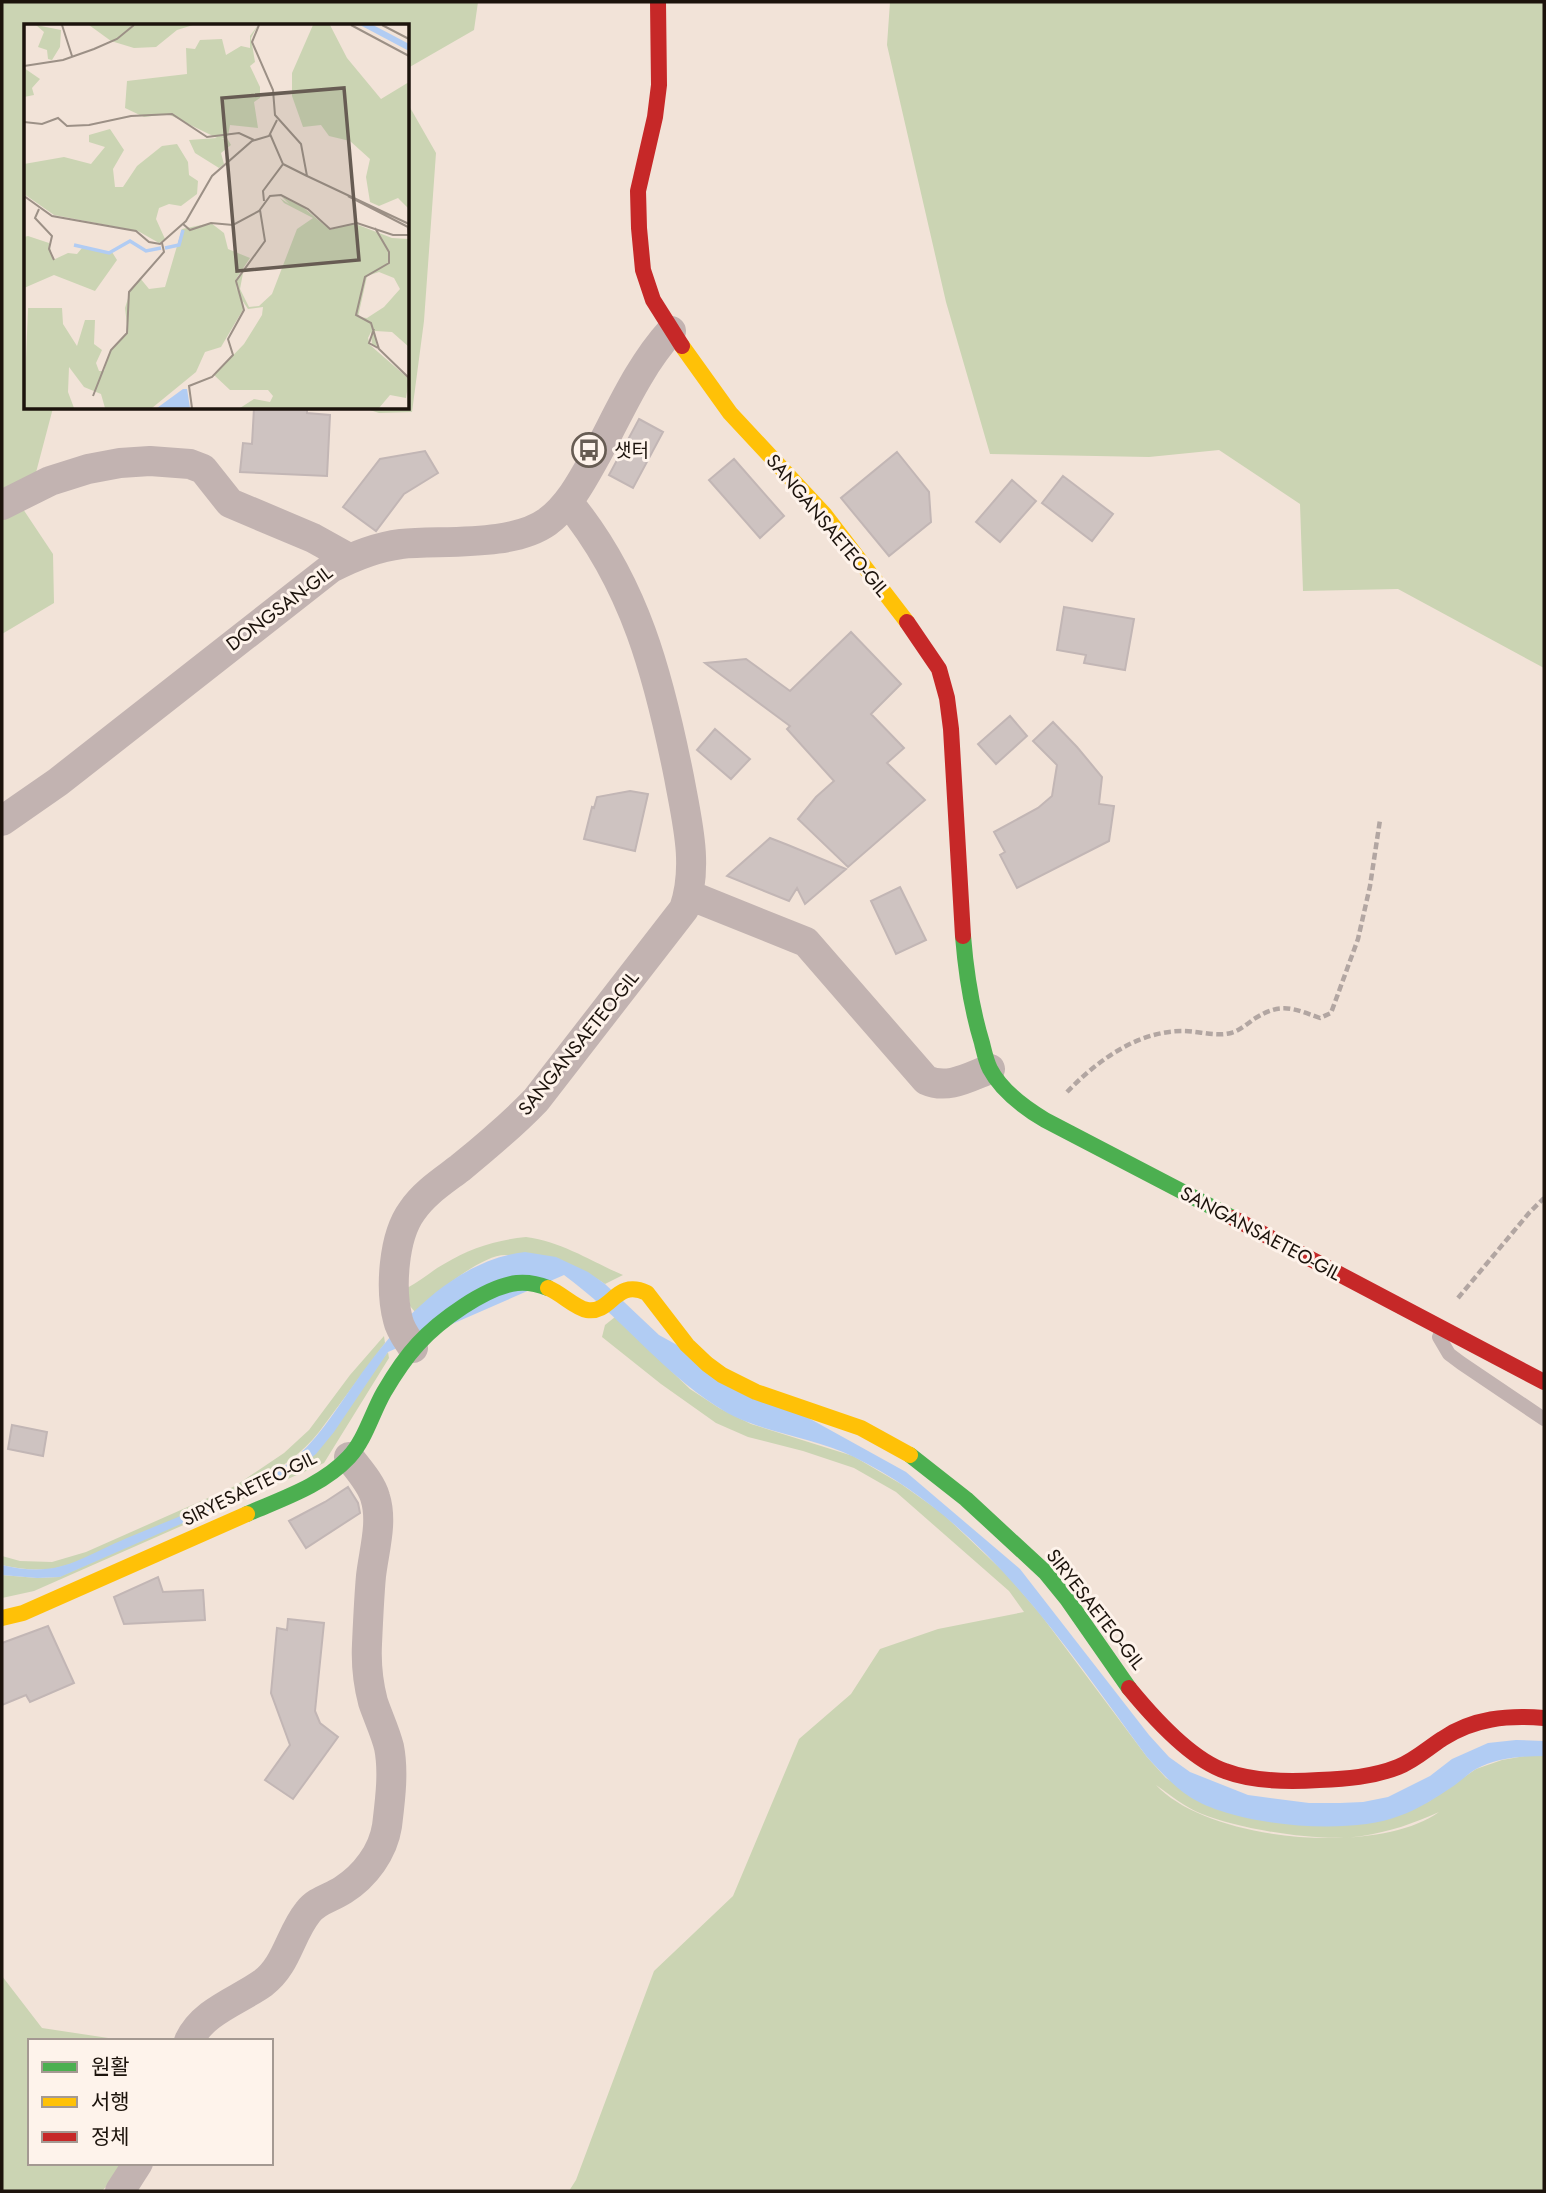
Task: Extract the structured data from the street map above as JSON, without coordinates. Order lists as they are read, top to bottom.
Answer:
{
  "streets": {
    "street": ["SANGANSAETEO-GIL", "DONGSAN-GIL", "SIRYESAETEO-GIL"]
  },
  "crossings": [
    ["SANGANSAETEO-GIL", "DONGSAN-GIL"],
    ["SANGANSAETEO-GIL", "SIRYESAETEO-GIL"]
  ],
  "places": {
    "bus stop": ["샛터"]
  },
  "legend": ["원활", "서행", "정체"]
}
